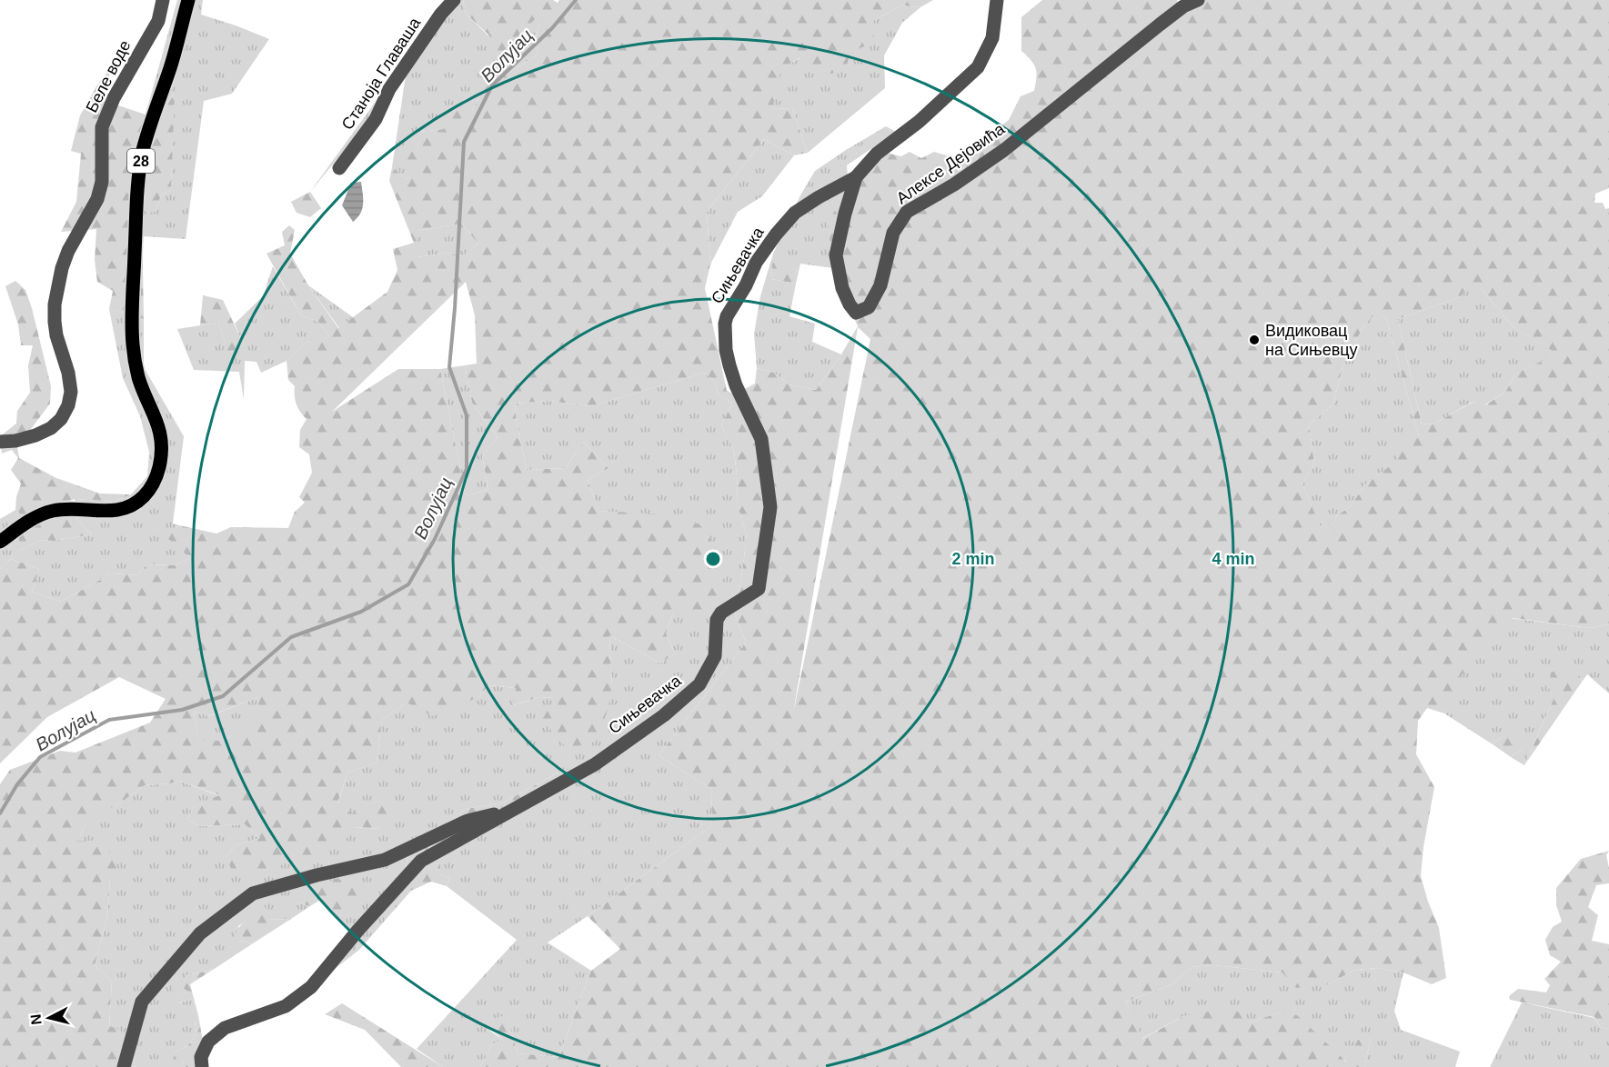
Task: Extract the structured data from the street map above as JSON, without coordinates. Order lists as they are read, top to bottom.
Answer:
{
  "streets": {
    "main road": ["28"],
    "street": [
      "Станоја Главаша",
      "Беле воде",
      "Алексе Дејовића",
      "Сињевачка"
    ]
  },
  "crossings": [
    ["Алексе Дејовића", "Сињевачка"]
  ],
  "water": ["Волујац"],
  "places": ["Видиковац на Сињевцу"],
  "north": "left",
  "rings": ["2 min", "4 min"]
}
